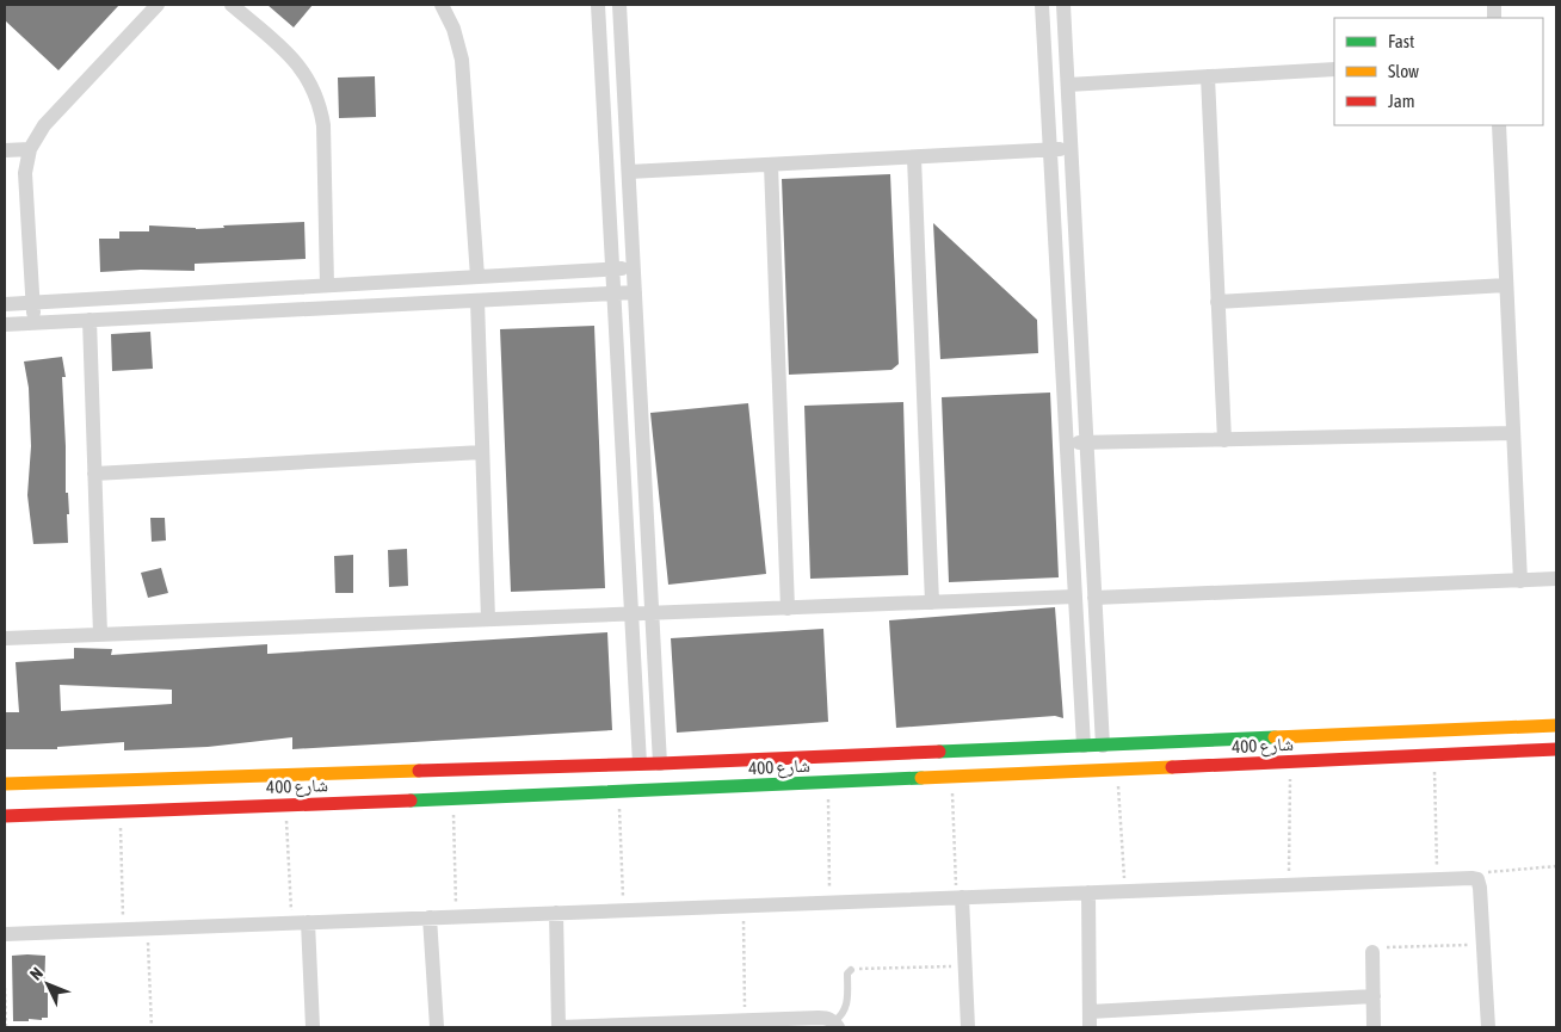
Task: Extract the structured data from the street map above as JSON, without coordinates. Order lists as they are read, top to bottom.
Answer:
{
  "streets": {
    "street": ["شارع 400"]
  },
  "legend": ["Fast", "Slow", "Jam"],
  "north": "top left"
}
